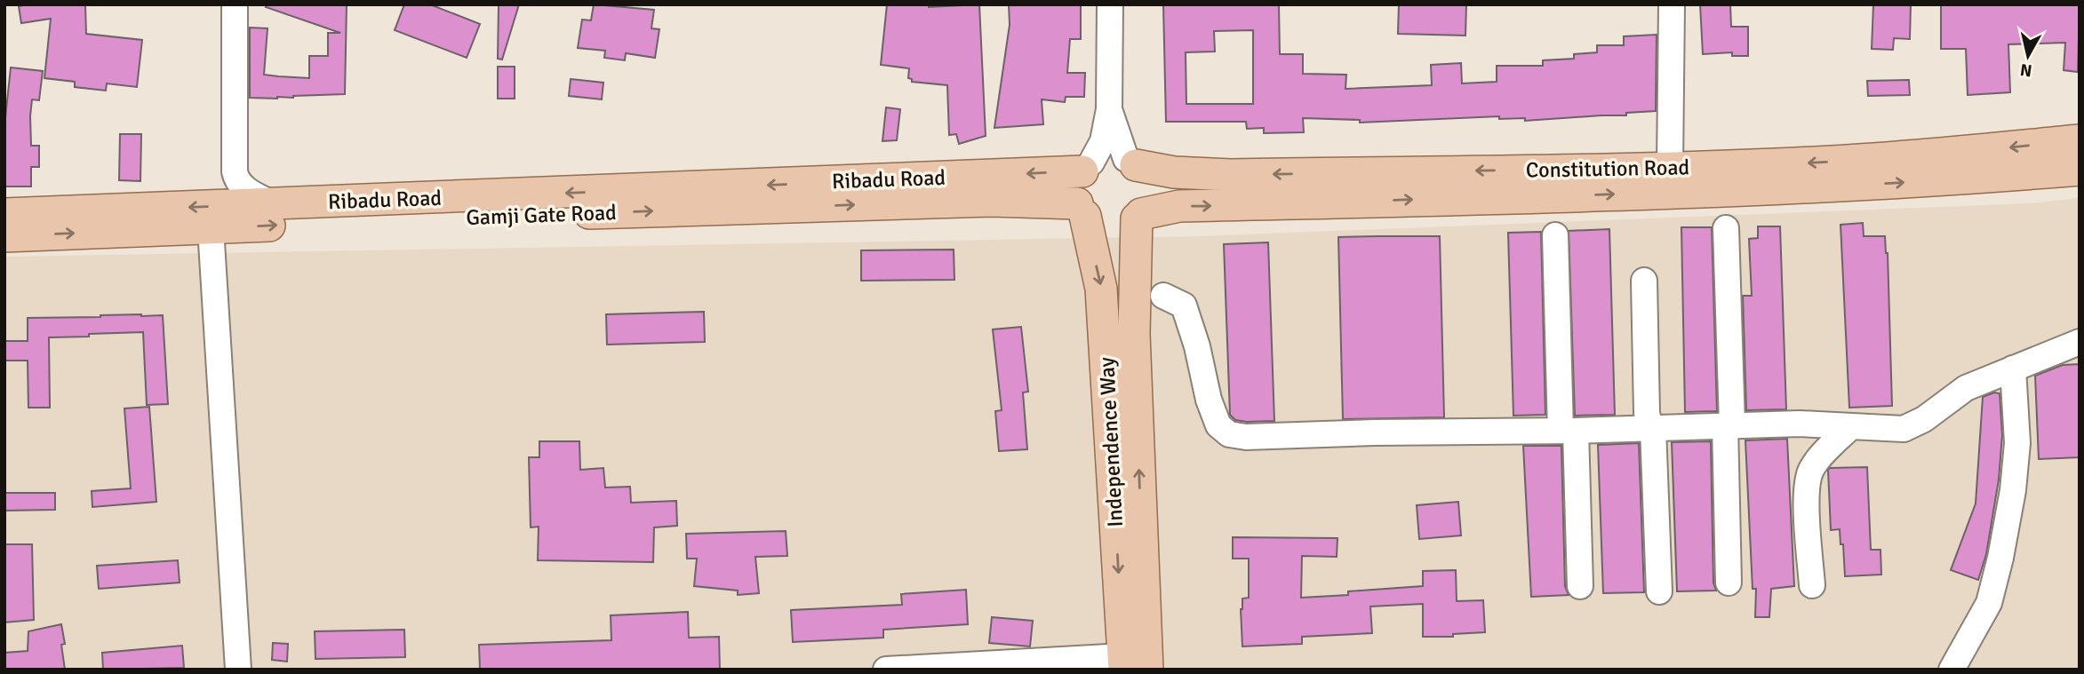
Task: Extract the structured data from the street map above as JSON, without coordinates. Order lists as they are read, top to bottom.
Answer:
{
  "streets": {
    "main road": [
      "Constitution Road",
      "Ribadu Road",
      "Gamji Gate Road",
      "Independence Way"
    ]
  },
  "crossings": [
    ["Constitution Road", "Ribadu Road"],
    ["Constitution Road", "Gamji Gate Road"],
    ["Constitution Road", "Independence Way"],
    ["Ribadu Road", "Gamji Gate Road"],
    ["Ribadu Road", "Independence Way"],
    ["Gamji Gate Road", "Independence Way"]
  ],
  "one_way": ["Ribadu Road", "Gamji Gate Road"],
  "north": "bottom"
}
